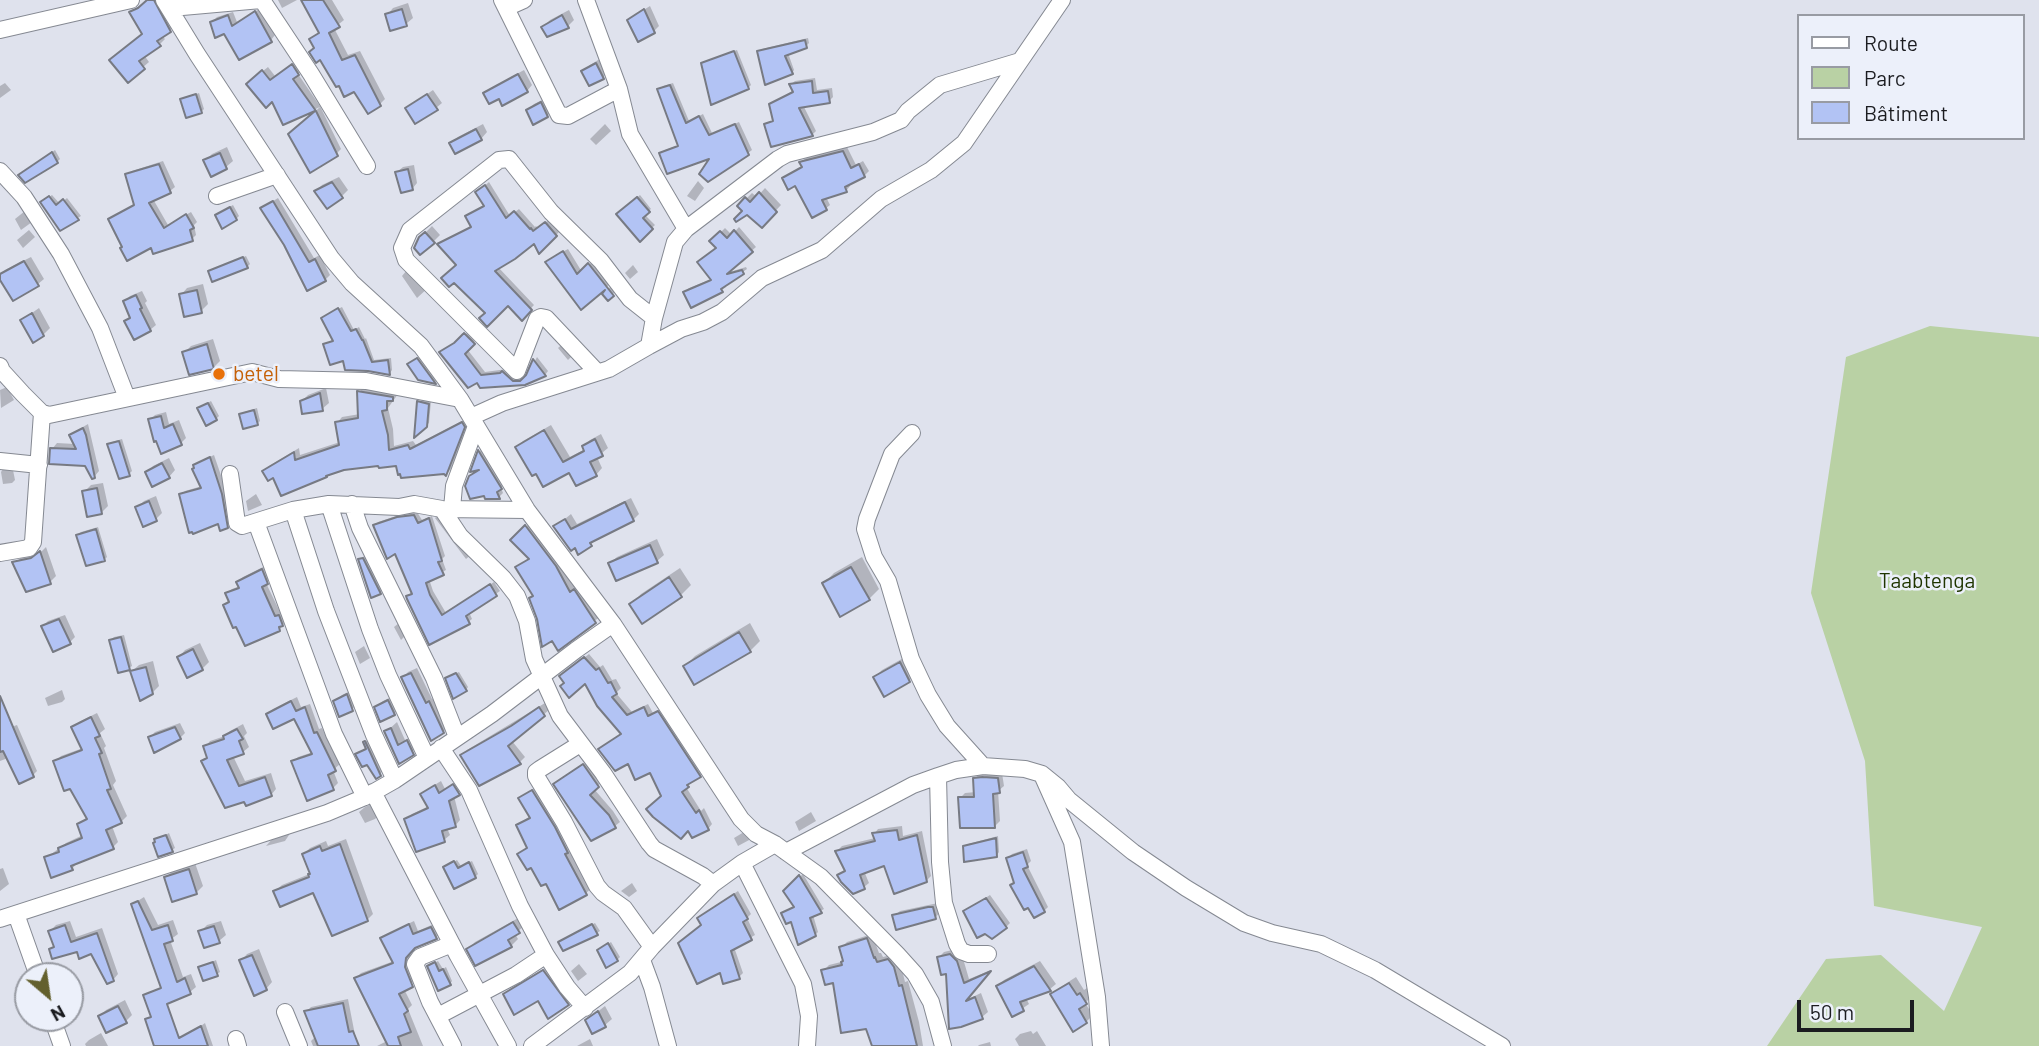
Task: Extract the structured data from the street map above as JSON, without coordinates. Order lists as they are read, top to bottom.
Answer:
{
  "parks": ["Taabtenga"],
  "places": ["betel"],
  "legend": ["Route", "Parc", "Bâtiment"],
  "scale_bar": "50 m",
  "north": "bottom right"
}
